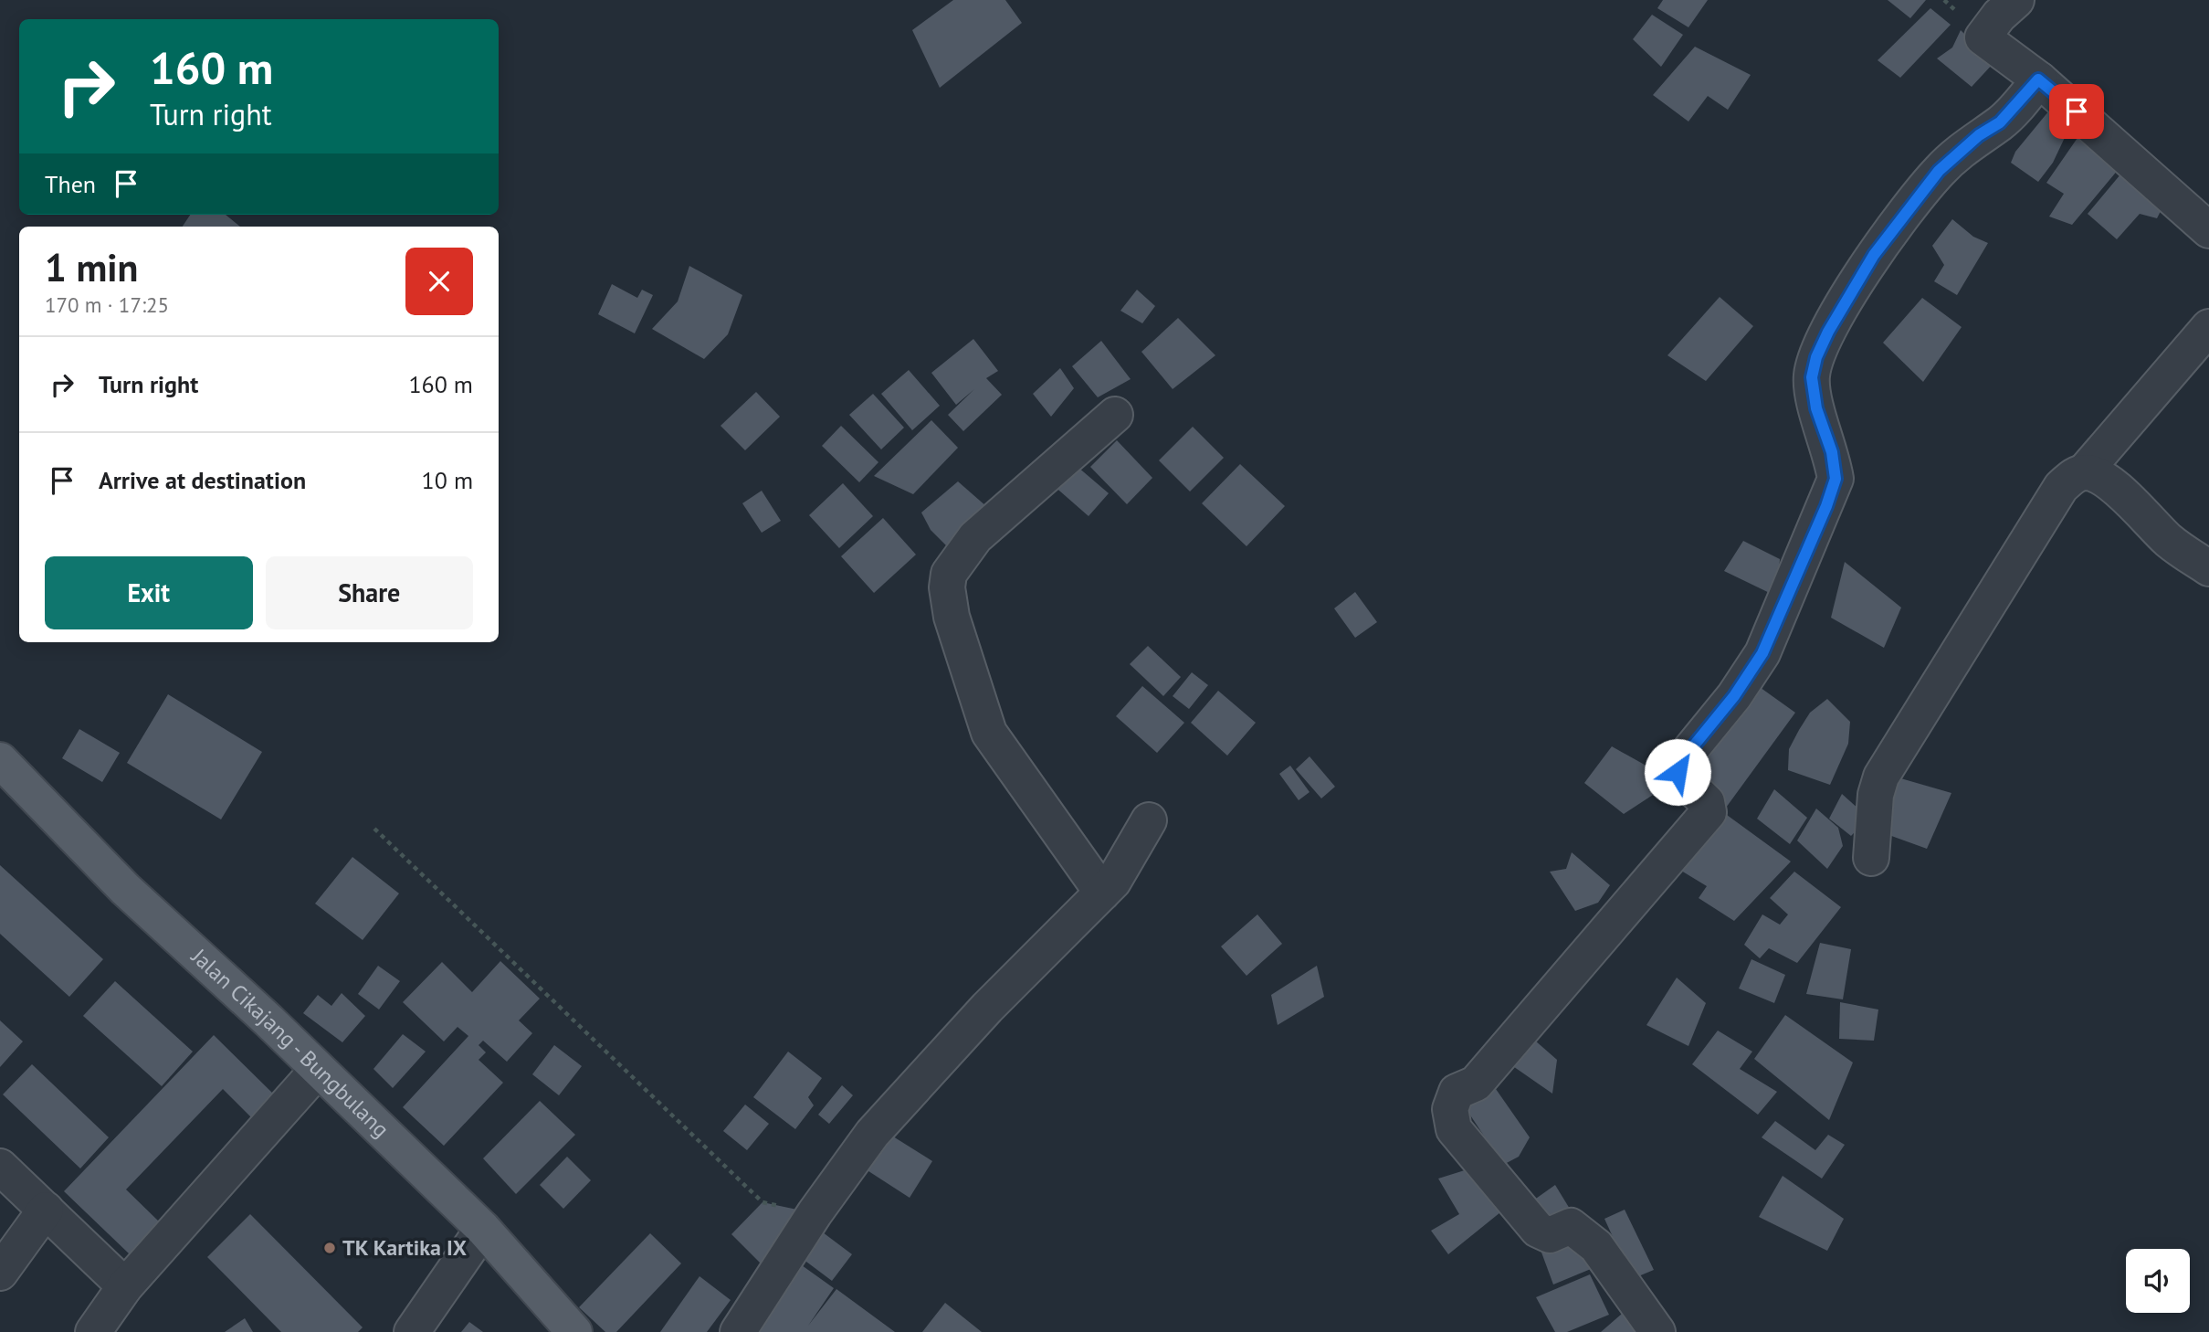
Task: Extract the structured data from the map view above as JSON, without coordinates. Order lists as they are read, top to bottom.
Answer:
{
  "streets": {
    "main road": ["Jalan Cikajang - Bungbulang"]
  },
  "places": ["TK Kartika IX"],
  "page": {
    "turn": ["160 m", "Turn right"],
    "then": "Then",
    "heading": ["1 min", "170 m · 17:25"],
    "list": [
      {
        "name": "Turn right",
        "value": "160 m"
      },
      {
        "name": "Arrive at destination",
        "value": "10 m"
      }
    ],
    "buttons": ["Exit", "Share"]
  }
}
